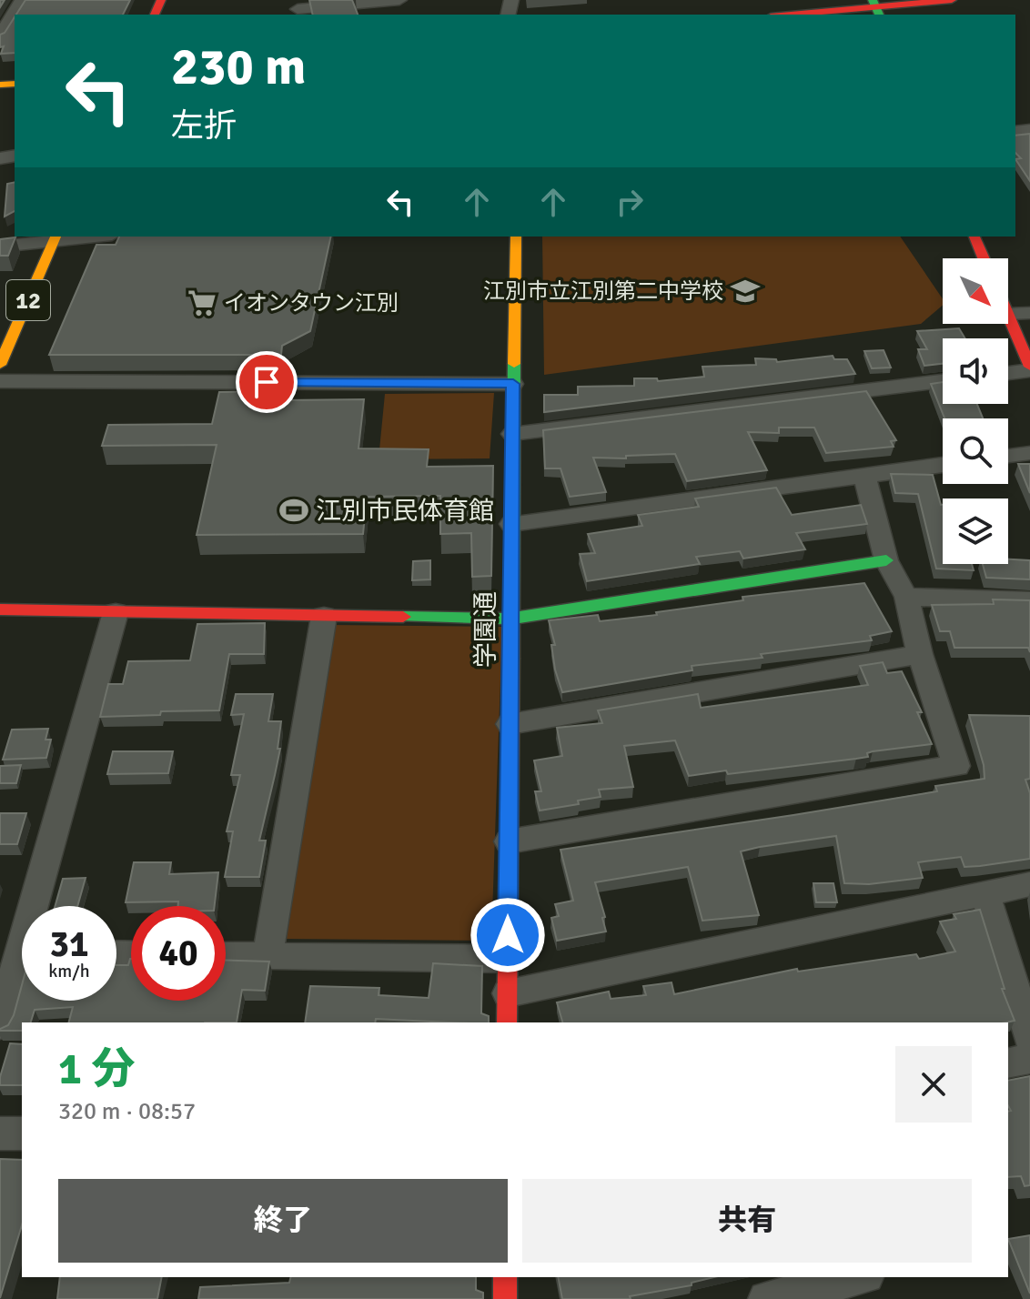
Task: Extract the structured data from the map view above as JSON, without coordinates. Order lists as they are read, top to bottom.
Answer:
{
  "streets": {
    "main road": ["12", "学園通"]
  },
  "places": {
    "school or university": ["江別市立江別第二中学校"],
    "supermarket": ["イオンタウン江別"],
    "sports": ["江別市民体育館"]
  },
  "north": "bottom right",
  "page": {
    "turn": ["230 m", "左折"],
    "speed": "31 km/h",
    "limit": "40",
    "heading": ["1 分", "320 m · 08:57"],
    "buttons": ["終了", "共有"]
  }
}
